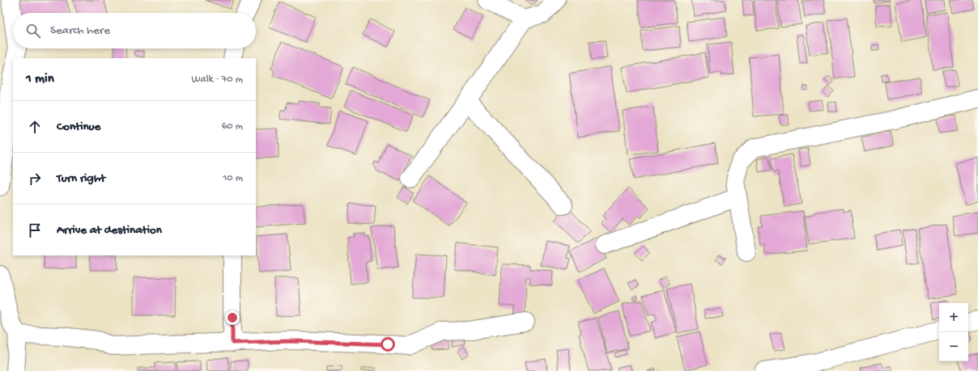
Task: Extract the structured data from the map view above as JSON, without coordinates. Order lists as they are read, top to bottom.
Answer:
{
  "page": {
    "search": "Search here",
    "heading": ["1 min", "Walk · 70 m"],
    "list": [
      ["Continue", "60 m"],
      ["Turn right", "10 m"],
      "Arrive at destination"
    ],
    "map_buttons": ["+", "−"]
  }
}
